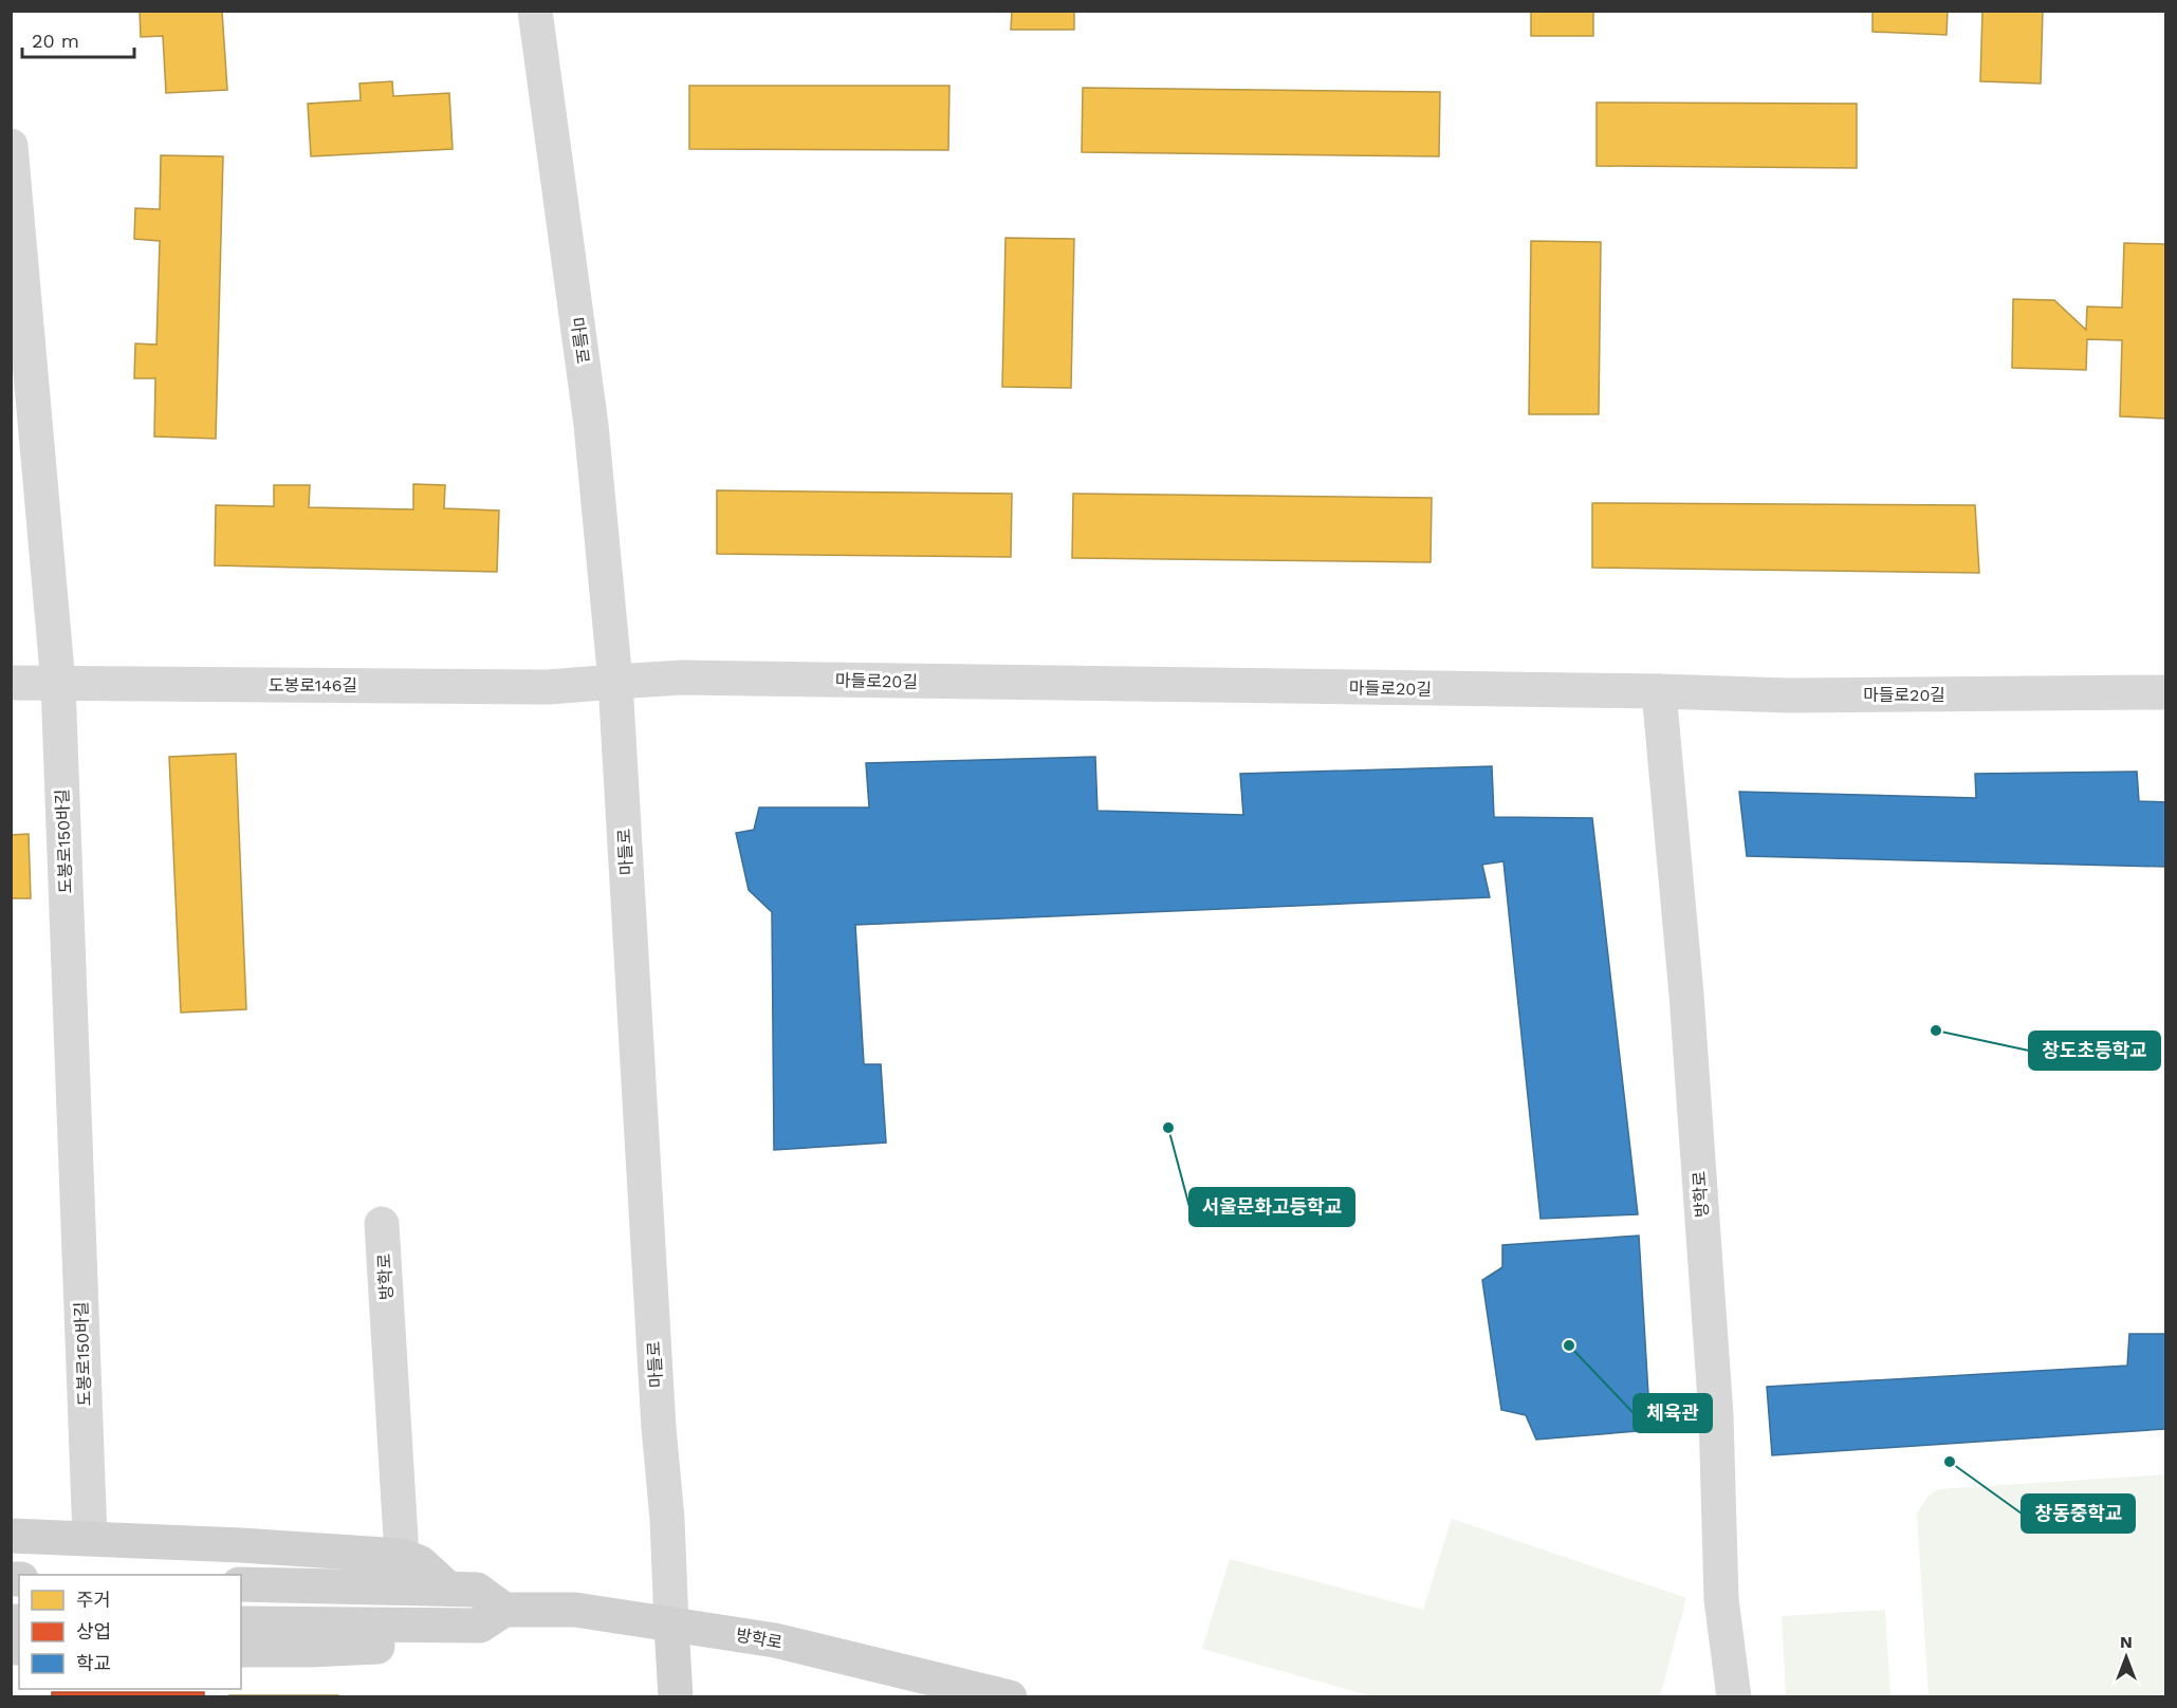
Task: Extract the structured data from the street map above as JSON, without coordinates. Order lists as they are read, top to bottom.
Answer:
{
  "streets": {
    "main road": ["마들로", "방학로"],
    "street": ["마들로20길", "도봉로146길", "도봉로150바길"]
  },
  "crossings": [
    ["마들로", "마들로20길"],
    ["마들로", "도봉로146길"],
    ["마들로", "방학로"],
    ["마들로20길", "도봉로146길"],
    ["마들로20길", "방학로"],
    ["도봉로146길", "도봉로150바길"]
  ],
  "places": [
    "창도초등학교",
    "서울문화고등학교",
    "체육관",
    "창동중학교"
  ],
  "legend": ["주거", "상업", "학교"],
  "scale_bar": "20 m",
  "north": "top"
}
